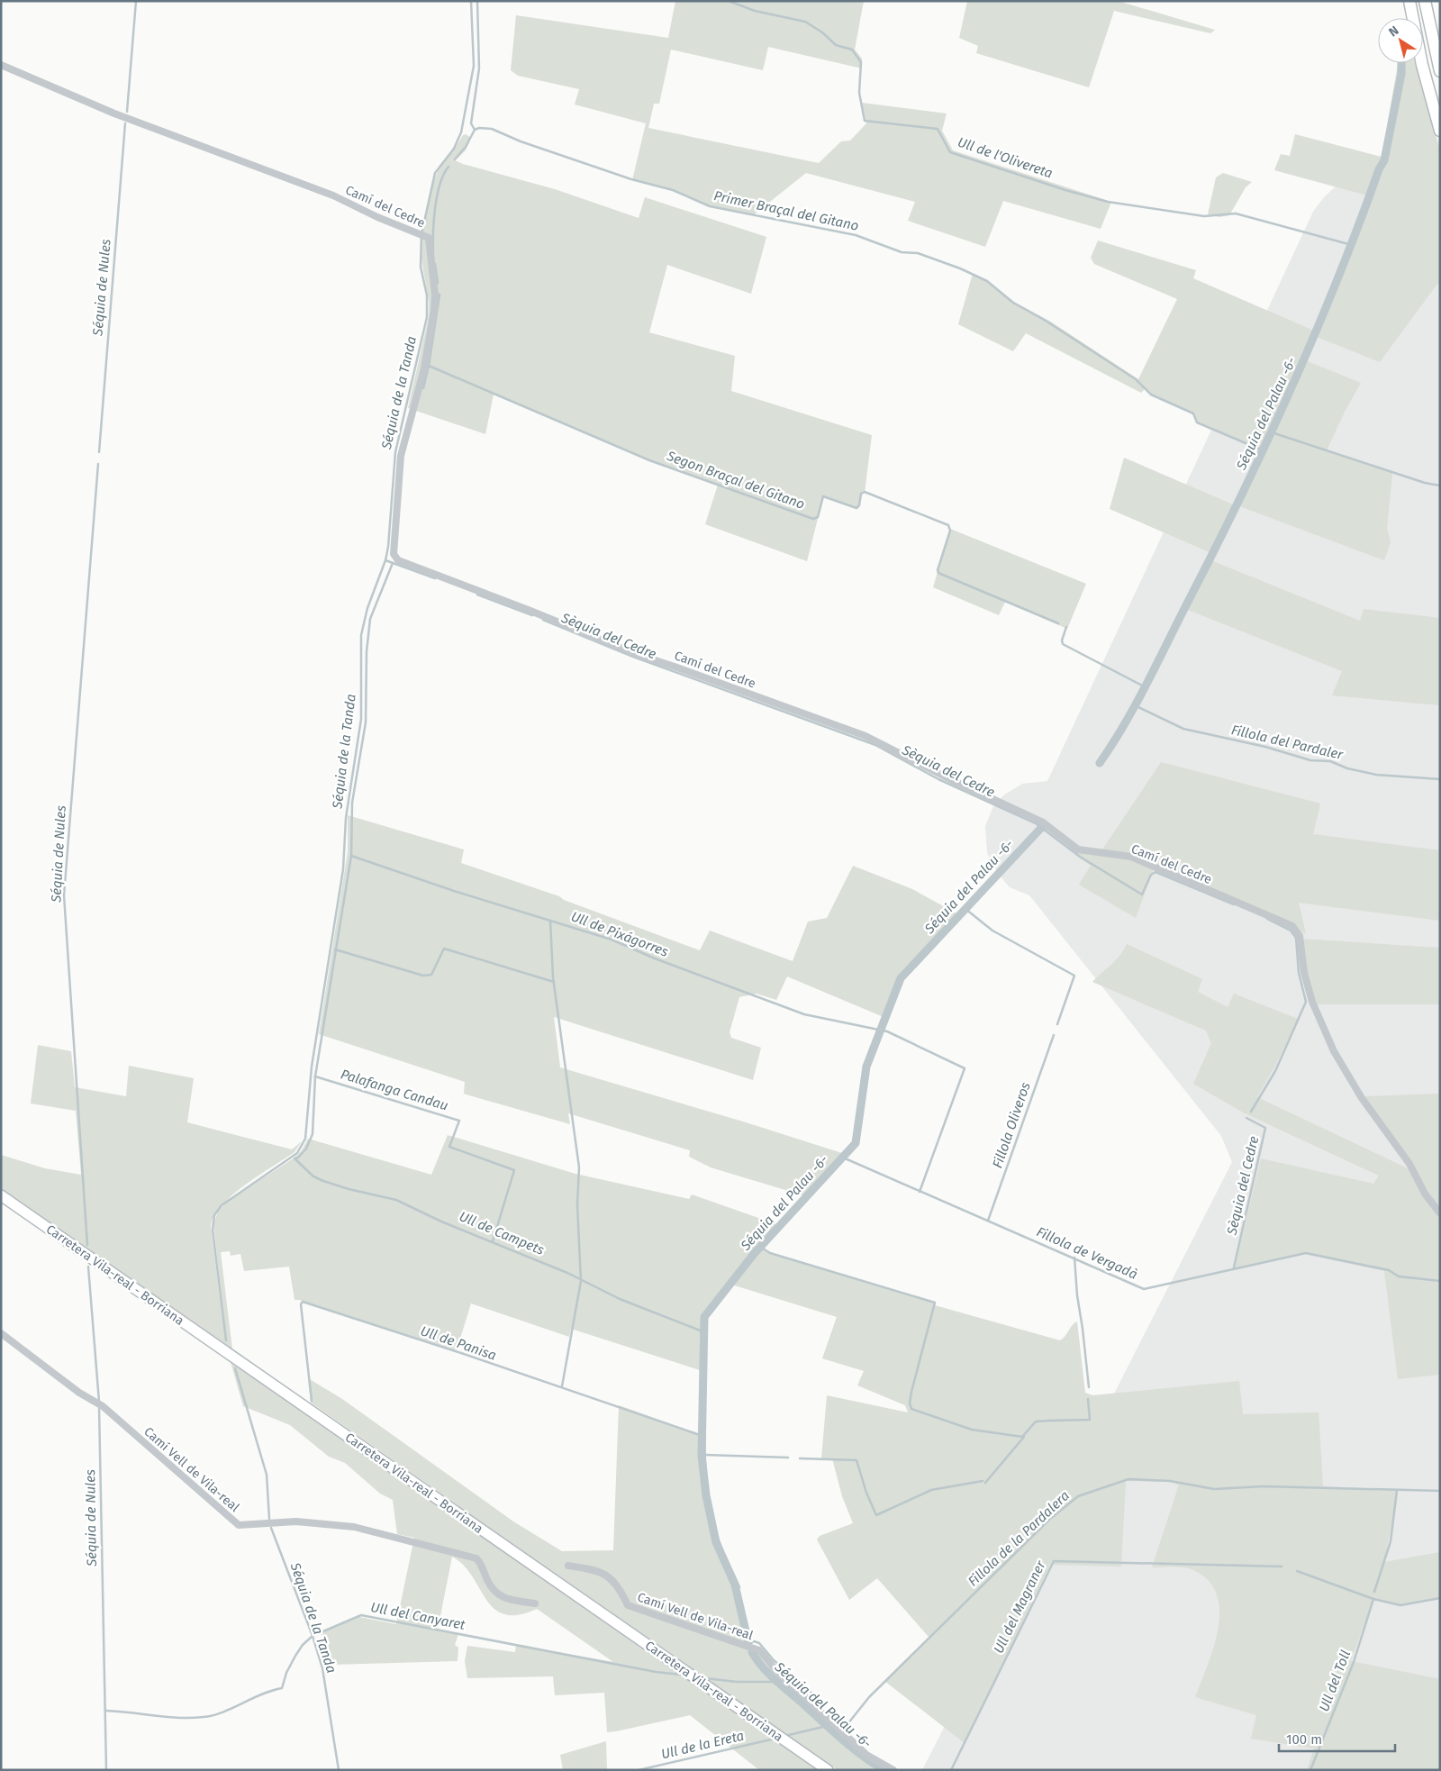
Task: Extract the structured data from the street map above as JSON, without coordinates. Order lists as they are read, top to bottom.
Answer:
{
  "streets": {
    "main road": ["Carretera Vila-real - Borriana"],
    "street": ["Camí del Cedre", "Camí Vell de Vila-real"]
  },
  "water": [
    "Ull de l'Olivereta",
    "Primer Braçal del Gitano",
    "Séquia de Nules",
    "Séquia de la Tanda",
    "Séquia del Palau -6-",
    "Segon Braçal del Gitano",
    "Sèquia del Cedre",
    "Fillola del Pardaler",
    "Ull de Pixágorres",
    "Palafanga Candau",
    "Fillola Oliveros",
    "Ull de Campets",
    "Fillola de Vergadà",
    "Ull de Panisa",
    "Fillola de la Pardalera",
    "Ull del Magraner",
    "Ull del Canyaret",
    "Ull del Toll",
    "Ull de la Ereta"
  ],
  "scale_bar": "100 m",
  "north": "top left"
}
